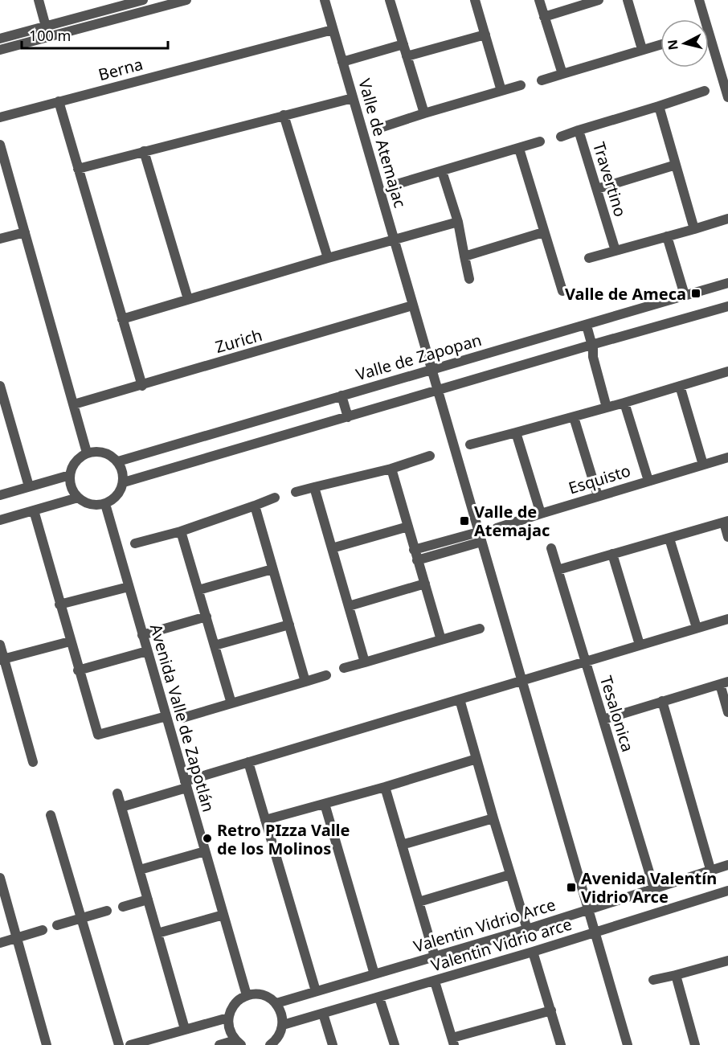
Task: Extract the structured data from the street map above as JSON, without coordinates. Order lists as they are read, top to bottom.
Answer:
{
  "streets": {
    "street": [
      "Berna",
      "Valle de Atemajac",
      "Travertino",
      "Zurich",
      "Valle de Zapopan",
      "Esquisto",
      "Tesalonica",
      "Avenida Valle de Zapotlán",
      "Valentin Vidrio Arce",
      "Valentin Vidrio arce"
    ]
  },
  "crossings": [
    ["Berna", "Valle de Atemajac"],
    ["Valle de Atemajac", "Zurich"],
    ["Valle de Atemajac", "Valle de Zapopan"],
    ["Valle de Atemajac", "Valentin Vidrio Arce"],
    ["Valle de Atemajac", "Valentin Vidrio arce"],
    ["Valle de Zapopan", "Avenida Valle de Zapotlán"],
    ["Tesalonica", "Valentin Vidrio Arce"]
  ],
  "places": {
    "transit": ["Valle de Ameca", "Valle de Atemajac", "Avenida Valentín Vidrio Arce"],
    "other": ["Retro PIzza Valle de los Molinos"]
  },
  "scale_bar": "100 m",
  "north": "left"
}
